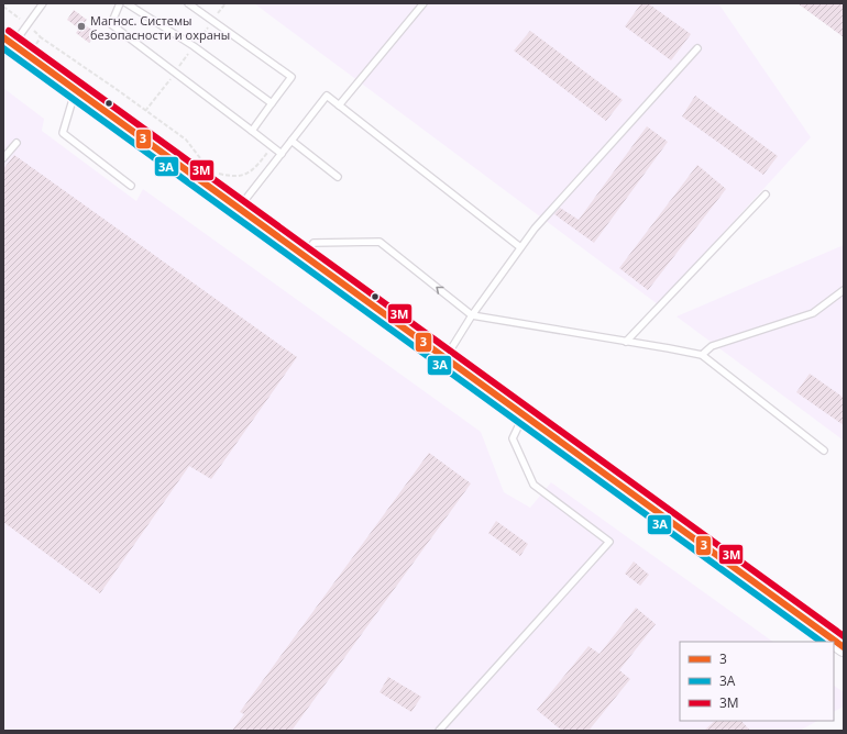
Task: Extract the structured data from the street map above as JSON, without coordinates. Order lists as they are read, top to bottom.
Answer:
{
  "places": ["Магнос. Системы безопасности и охраны"],
  "lines": ["transit line 3М", "transit line 3", "transit line 3А"],
  "legend": ["3", "3А", "3М"]
}
